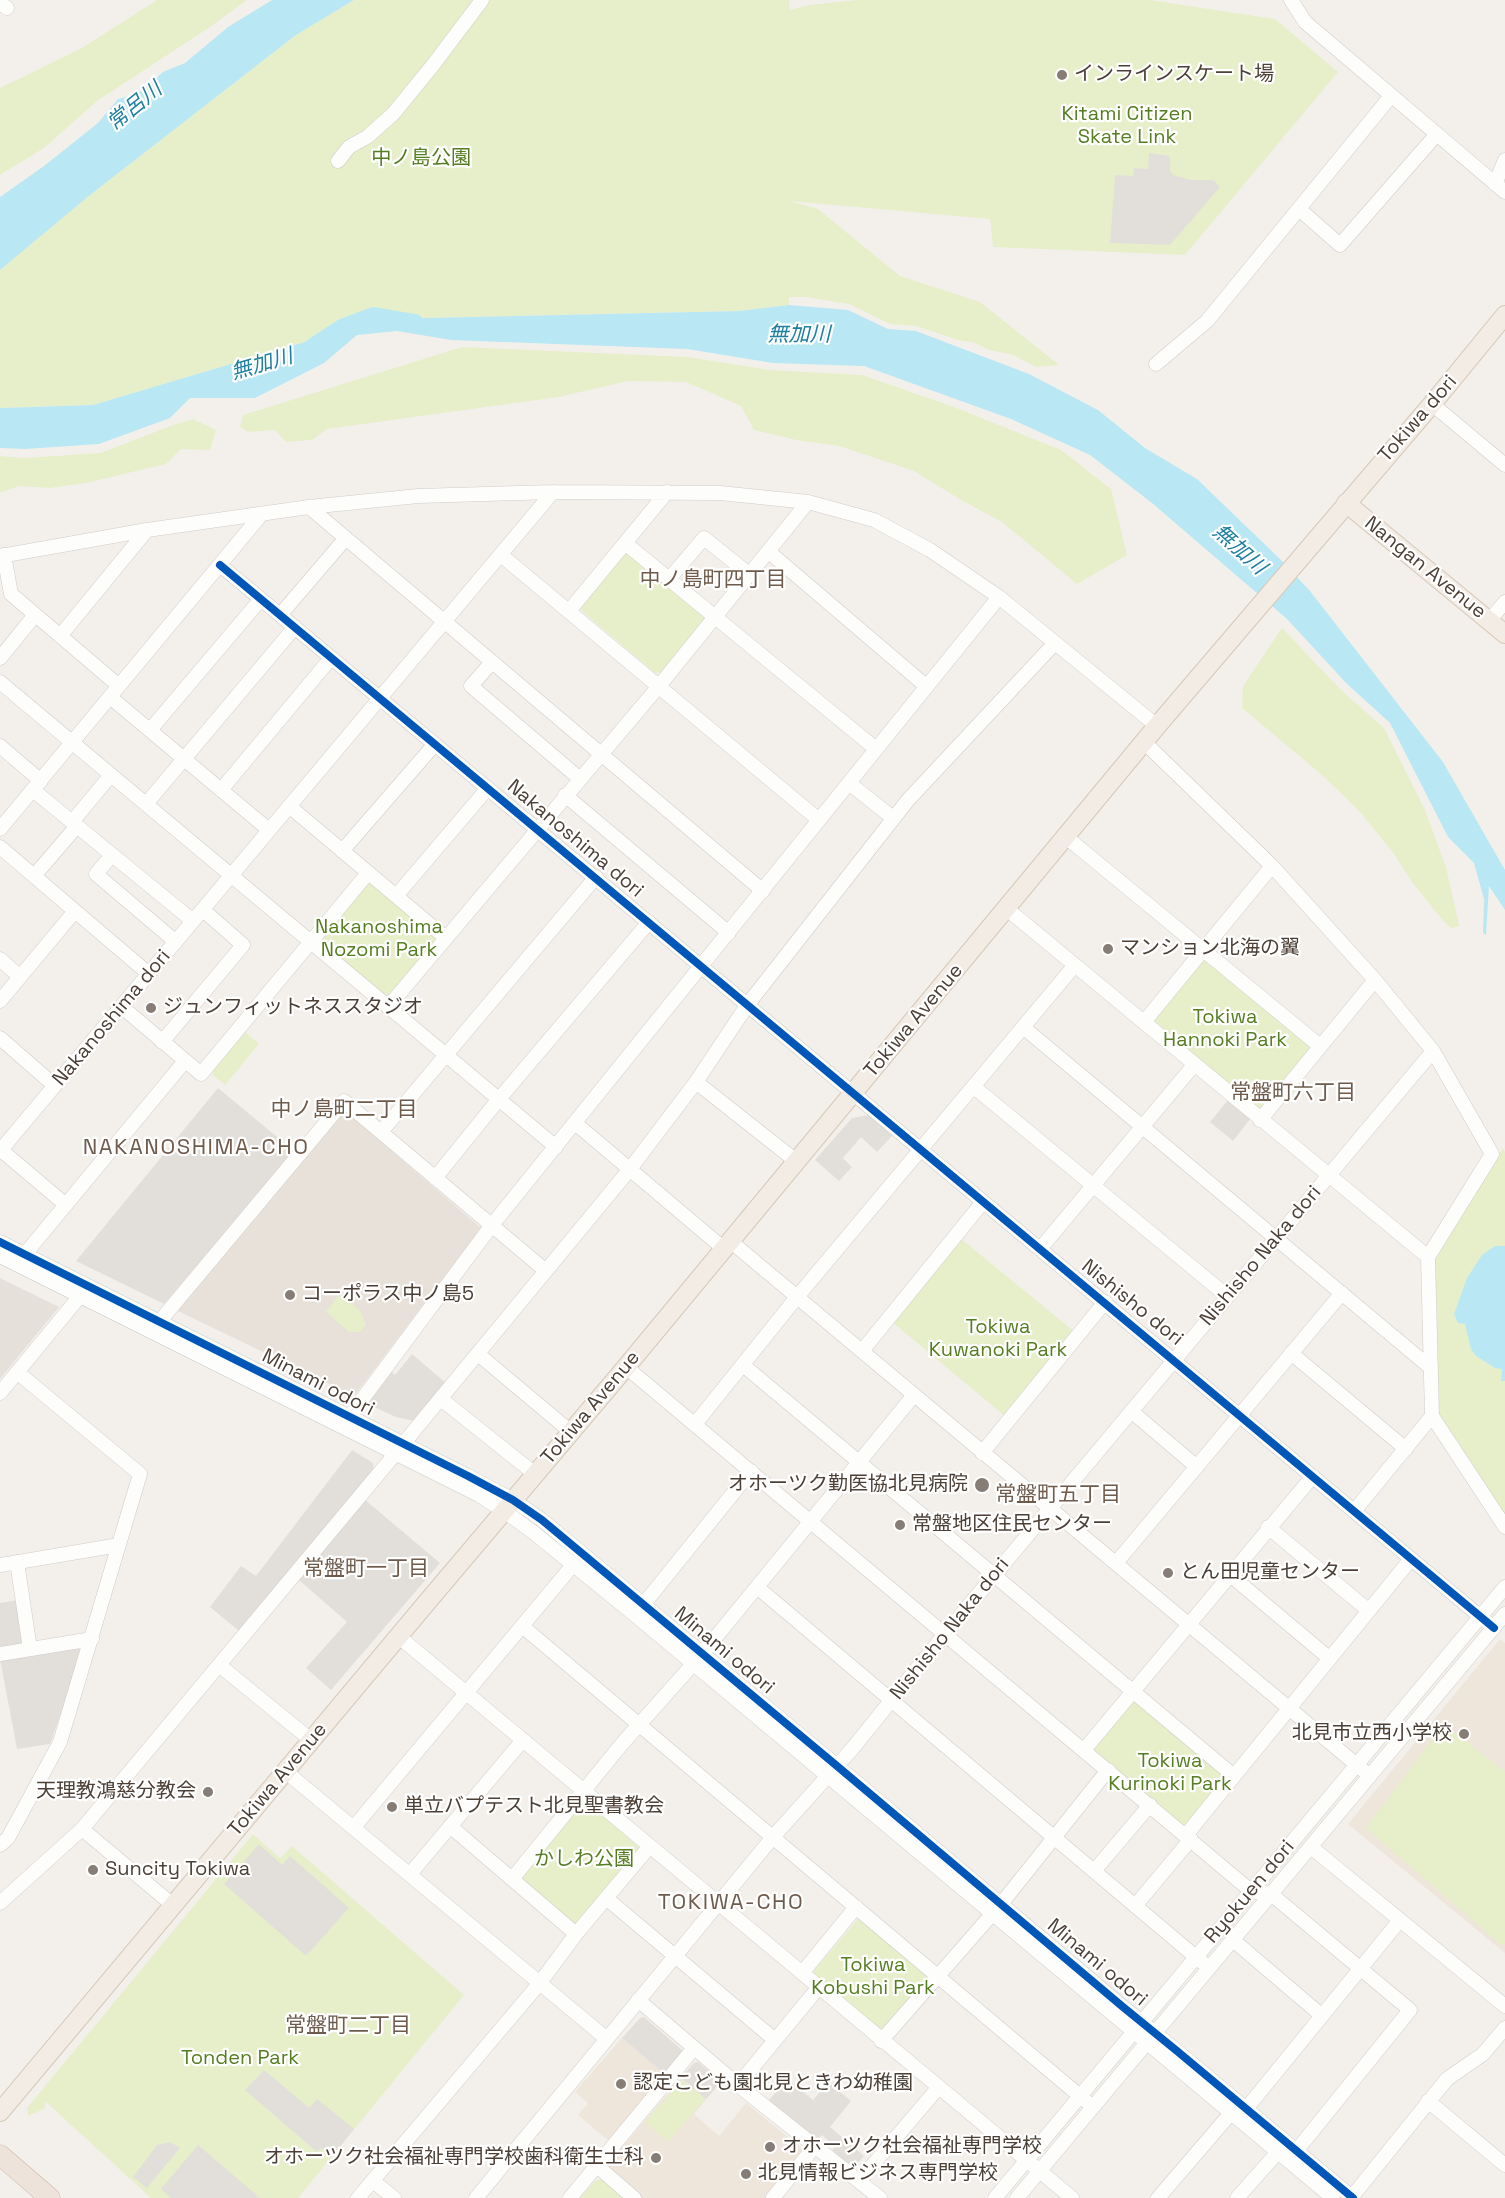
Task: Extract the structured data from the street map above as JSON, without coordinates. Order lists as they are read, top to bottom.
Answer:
{
  "streets": {
    "main road": ["Tokiwa dori", "Nangan Avenue", "Tokiwa Avenue"],
    "street": [
      "Nakanoshima dori",
      "Nishisho Naka dori",
      "Nishisho dori",
      "Minami odori",
      "Ryokuen dori"
    ]
  },
  "crossings": [
    ["Tokiwa dori", "Nangan Avenue"],
    ["Tokiwa dori", "Tokiwa Avenue"],
    ["Nakanoshima dori", "Nishisho dori"],
    ["Tokiwa Avenue", "Nishisho dori"],
    ["Tokiwa Avenue", "Minami odori"],
    ["Nishisho Naka dori", "Nishisho dori"],
    ["Nishisho Naka dori", "Minami odori"],
    ["Nishisho dori", "Ryokuen dori"],
    ["Minami odori", "Ryokuen dori"]
  ],
  "districts": [
    "中ノ島町四丁目",
    "常盤町六丁目",
    "中ノ島町二丁目",
    "NAKANOSHIMA-CHO",
    "常盤町五丁目",
    "常盤町一丁目",
    "TOKIWA-CHO",
    "常盤町二丁目"
  ],
  "water": ["常呂川", "無加川"],
  "parks": [
    "Kitami Citizen Skate Link",
    "中ノ島公園",
    "Nakanoshima Nozomi Park",
    "Tokiwa Hannoki Park",
    "Tokiwa Kuwanoki Park",
    "Tokiwa Kurinoki Park",
    "かしわ公園",
    "Tokiwa Kobushi Park",
    "Tonden Park"
  ],
  "places": [
    "インラインスケート場",
    "マンション北海の翼",
    "ジュンフィットネススタジオ",
    "コーポラス中ノ島5",
    "オホーツク勤医協北見病院",
    "常盤地区住民センター",
    "とん田児童センター",
    "北見市立西小学校",
    "天理教鴻慈分教会",
    "単立バプテスト北見聖書教会",
    "Suncity Tokiwa",
    "認定こども園北見ときわ幼稚園",
    "オホーツク社会福祉専門学校",
    "オホーツク社会福祉専門学校歯科衛生士科",
    "北見情報ビジネス専門学校"
  ]
}
